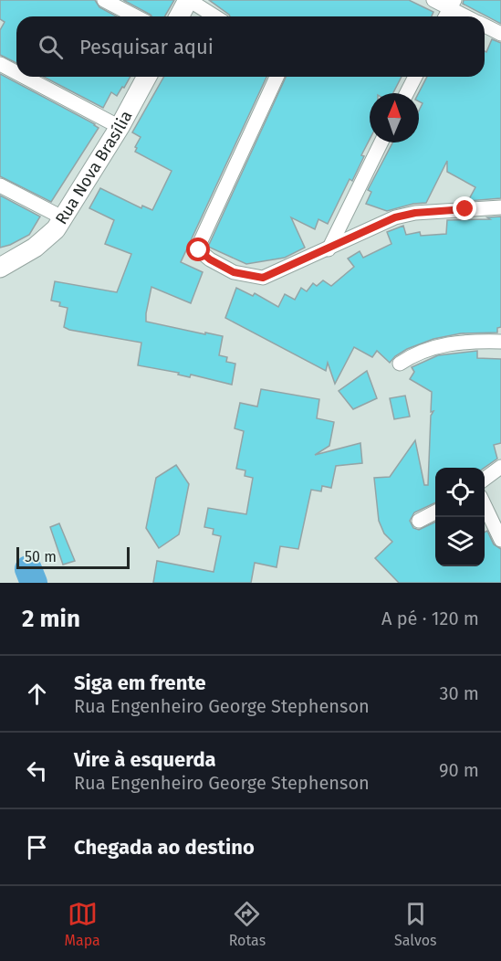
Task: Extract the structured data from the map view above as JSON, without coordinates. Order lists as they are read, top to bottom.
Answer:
{
  "streets": {
    "main road": ["Rua Nova Brasília"]
  },
  "scale_bar": "50 m",
  "north": "top",
  "page": {
    "search": "Pesquisar aqui",
    "scale": "50 m",
    "heading": ["2 min", "A pé · 120 m"],
    "list": [
      ["Siga em frente", "Rua Engenheiro George Stephenson", "30 m"],
      ["Vire à esquerda", "Rua Engenheiro George Stephenson", "90 m"],
      "Chegada ao destino"
    ],
    "nav": ["Mapa", "Rotas", "Salvos"]
  }
}
